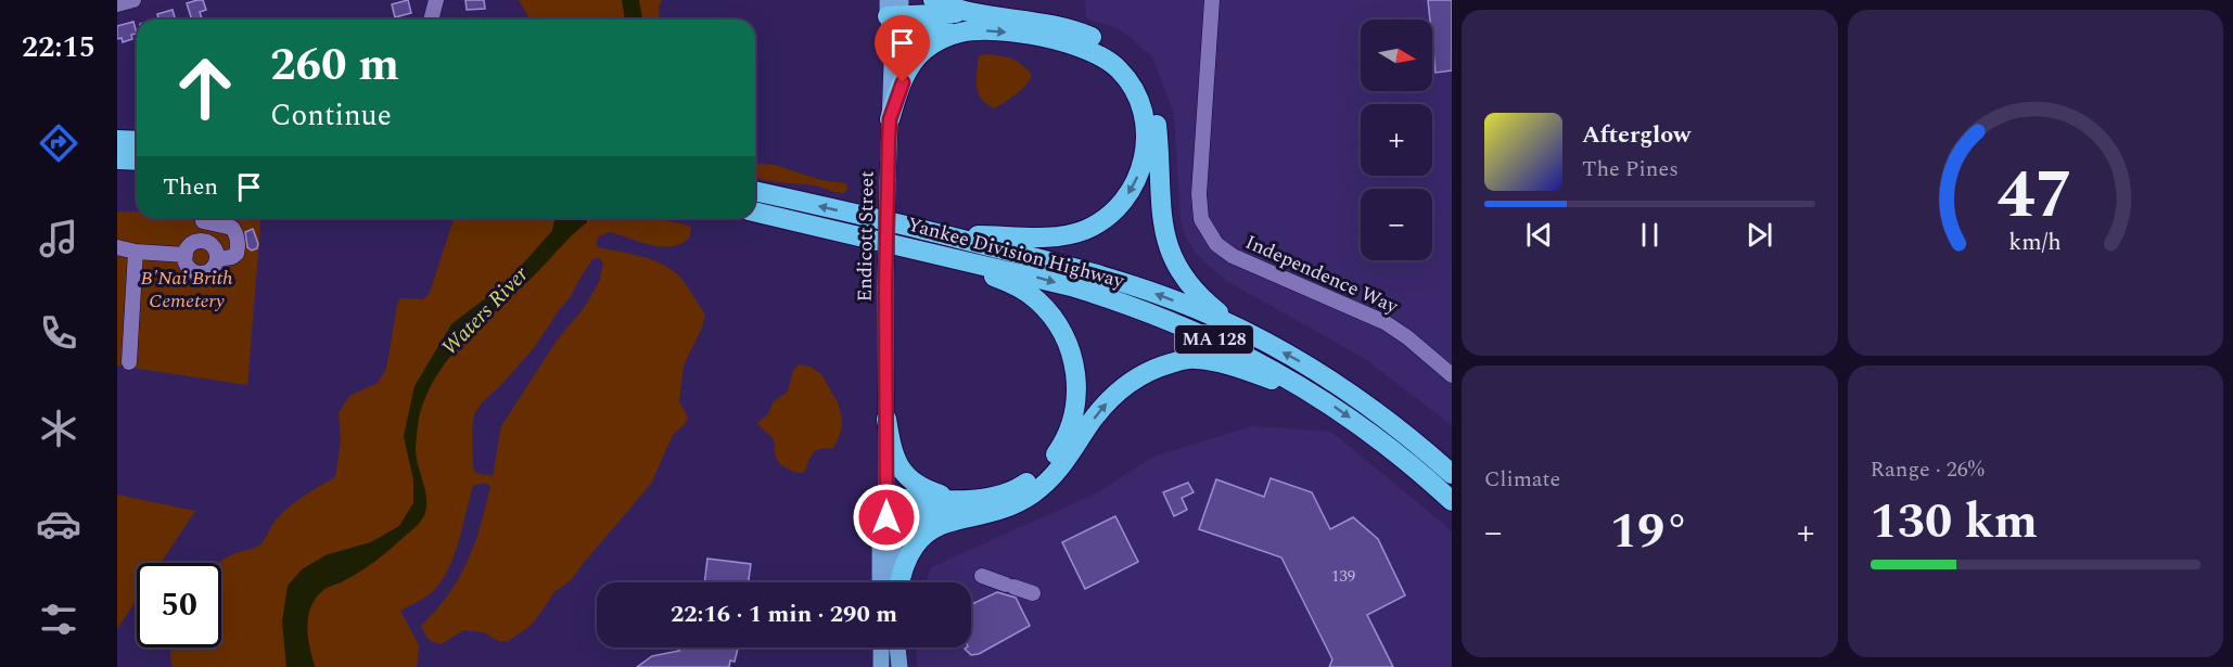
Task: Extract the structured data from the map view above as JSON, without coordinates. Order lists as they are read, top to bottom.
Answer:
{
  "streets": {
    "highway": ["Yankee Division Highway", "MA 128"],
    "main road": ["Endicott Street"],
    "street": ["Independence Way"]
  },
  "water": ["Waters River"],
  "parks": ["B'Nai Brith Cemetery"],
  "house_numbers": ["139"],
  "north": "right",
  "page": {
    "tabs": "22:15",
    "map_buttons": ["+", "−"],
    "turn": ["260 m", "Continue"],
    "song": ["Afterglow", "The Pines"],
    "then": "Then",
    "tile": [
      "Climate",
      ["Range · 26%", "130 km"]
    ],
    "heat": ["−", "19°", "+"],
    "limit": "50",
    "trip": "22:16 · 1 min · 290 m",
    "gauge": ["47", "km/h"]
  }
}
